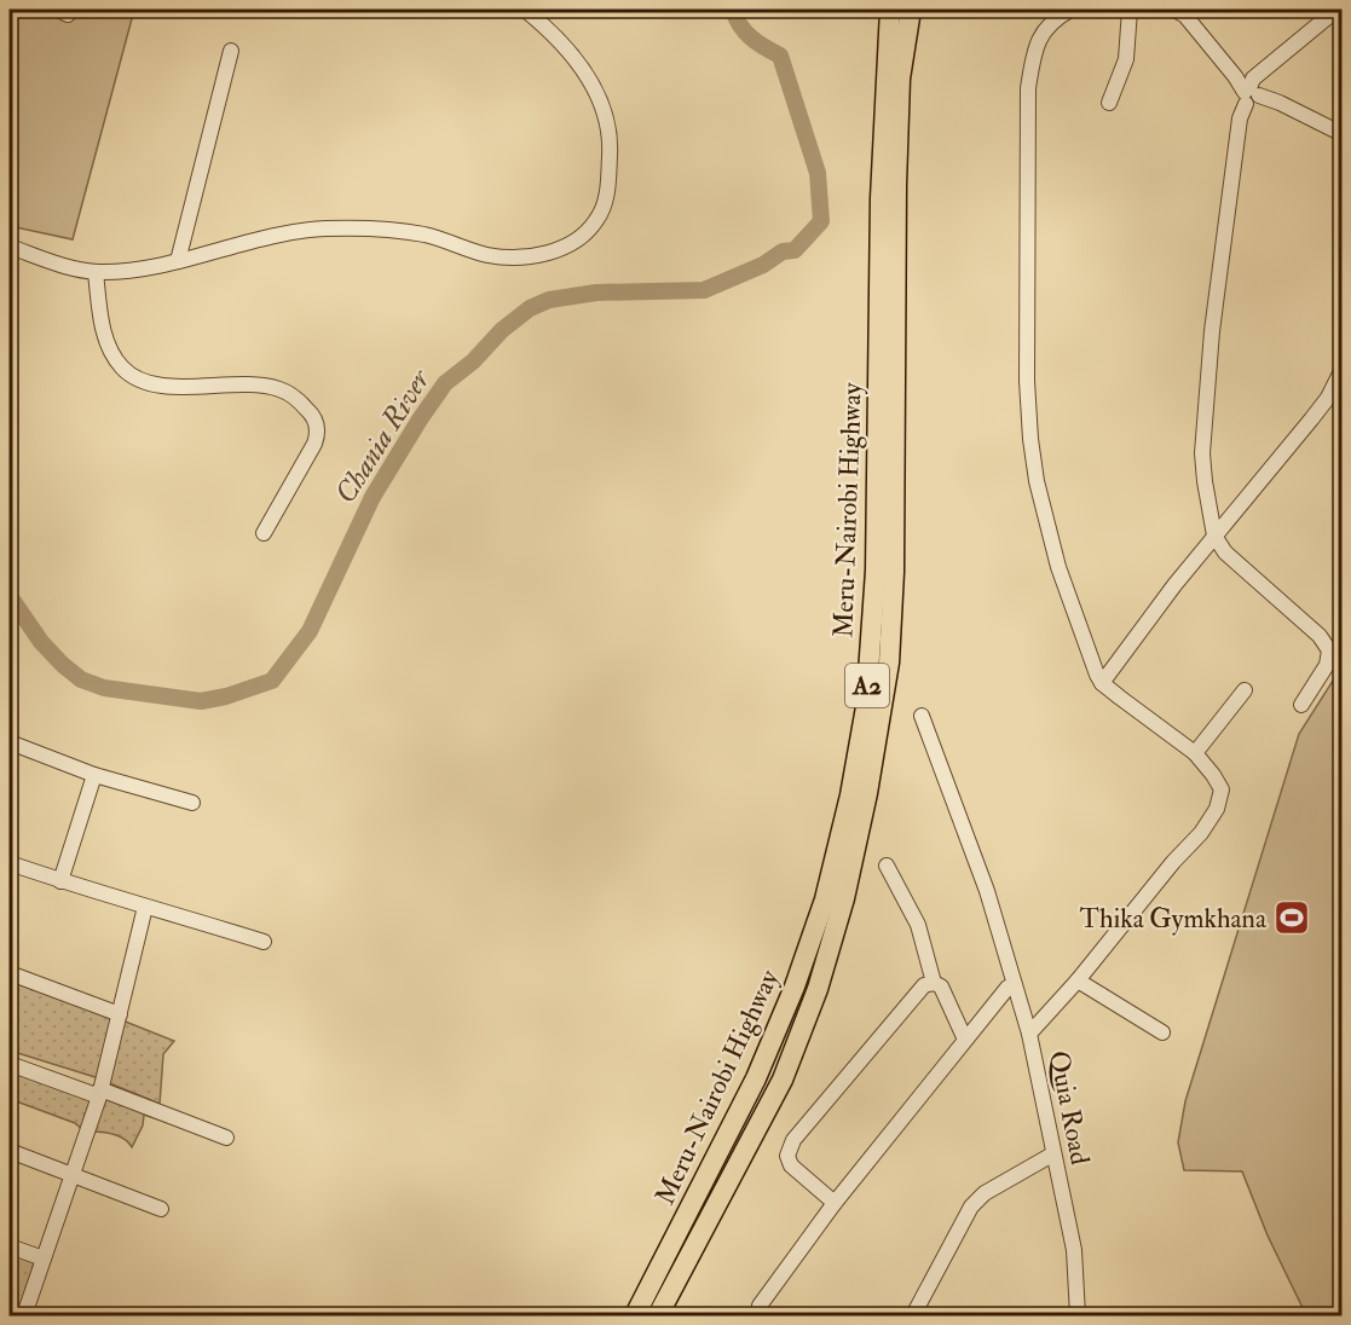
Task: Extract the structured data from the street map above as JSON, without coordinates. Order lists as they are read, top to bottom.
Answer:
{
  "streets": {
    "highway": ["Meru-Nairobi Highway", "A2"],
    "street": ["Quia Road"]
  },
  "water": ["Chania River"],
  "places": {
    "sports": ["Thika Gymkhana"]
  }
}
